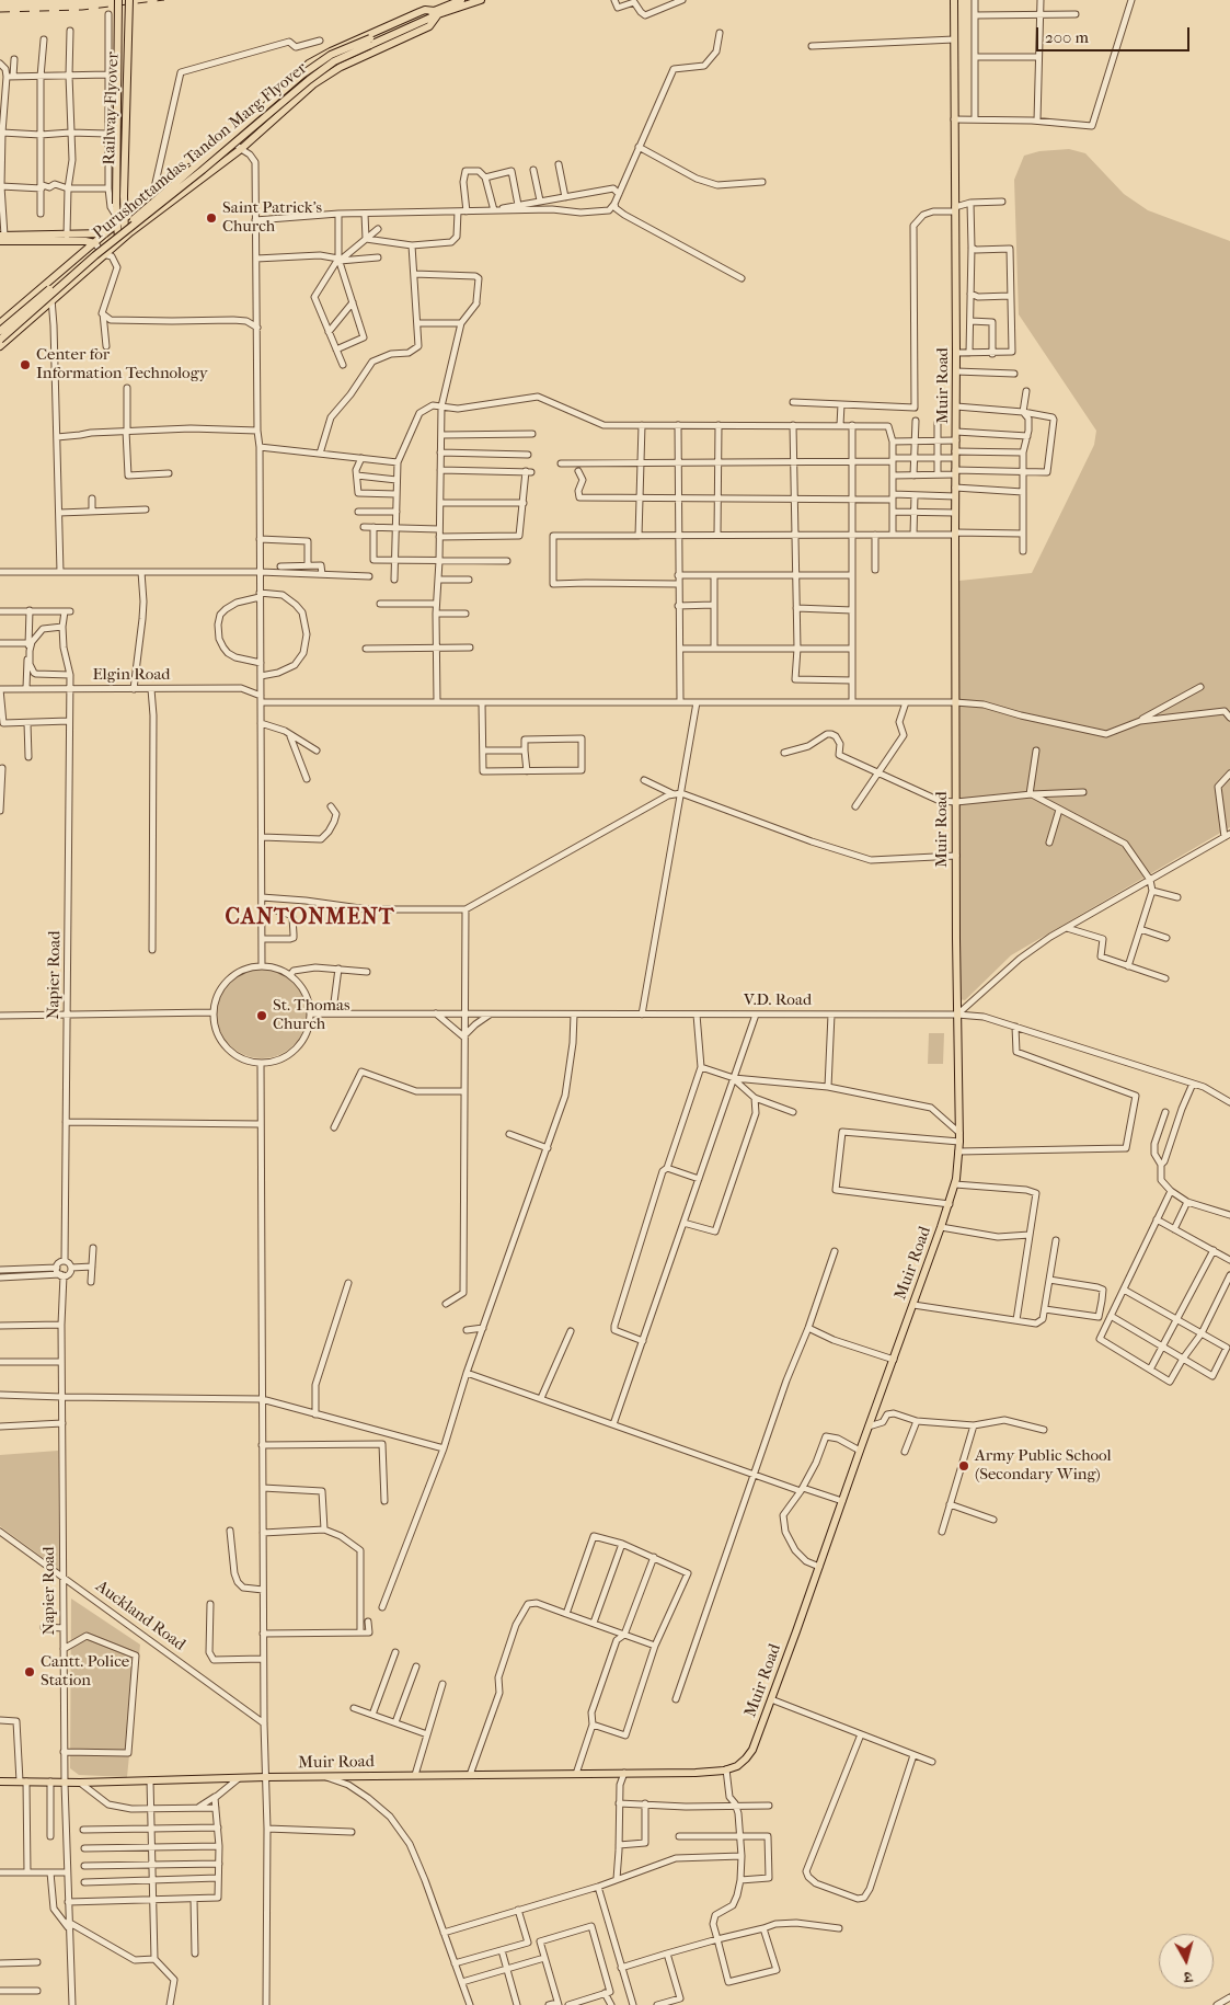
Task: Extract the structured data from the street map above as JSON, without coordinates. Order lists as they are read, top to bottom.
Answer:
{
  "streets": {
    "main road": ["Railway Flyover", "Purushottamdas Tandon Marg Flyover", "Muir Road"],
    "street": [
      "Elgin Road",
      "Napier Road",
      "V.D. Road",
      "Auckland Road"
    ]
  },
  "crossings": [
    ["Muir Road", "Elgin Road"],
    ["Muir Road", "Napier Road"],
    ["Muir Road", "V.D. Road"],
    ["Elgin Road", "Napier Road"],
    ["Napier Road", "Auckland Road"]
  ],
  "districts": ["CANTONMENT"],
  "places": [
    "Saint Patrick's Church",
    "Center for Information Technology",
    "St. Thomas Church",
    "Army Public School (Secondary Wing)",
    "Cantt. Police Station"
  ],
  "scale_bar": "200 m",
  "north": "bottom"
}
